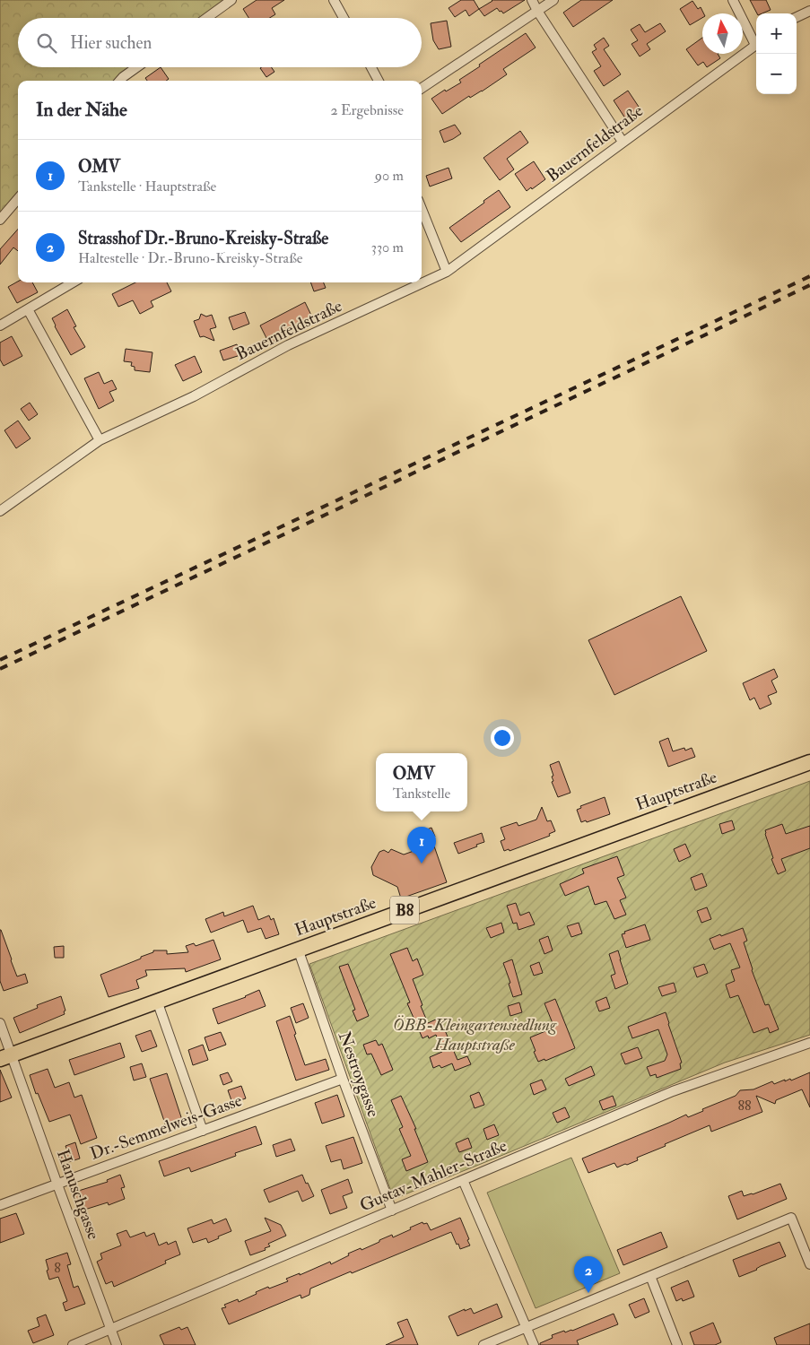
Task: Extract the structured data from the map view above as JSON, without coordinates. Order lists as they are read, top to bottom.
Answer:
{
  "streets": {
    "main road": ["Hauptstraße", "B8"],
    "street": [
      "Bauernfeldstraße",
      "Nestroygasse",
      "Dr.-Semmelweis-Gasse",
      "Gustav-Mahler-Straße",
      "Hanuschgasse"
    ]
  },
  "crossings": [
    ["Hauptstraße", "Nestroygasse"],
    ["Hauptstraße", "Hanuschgasse"],
    ["Nestroygasse", "Dr.-Semmelweis-Gasse"],
    ["Nestroygasse", "Gustav-Mahler-Straße"],
    ["Dr.-Semmelweis-Gasse", "Hanuschgasse"],
    ["Gustav-Mahler-Straße", "Hanuschgasse"]
  ],
  "parks": ["ÖBB-Kleingartensiedlung Hauptstraße"],
  "house_numbers": ["88", "8"],
  "north": "top",
  "page": {
    "map_buttons": ["+", "−"],
    "search": "Hier suchen",
    "heading": ["In der Nähe", "2 Ergebnisse"],
    "list": [
      {
        "mark": "1",
        "name": "OMV",
        "note": "Tankstelle · Hauptstraße",
        "value": "90 m"
      },
      {
        "mark": "2",
        "name": "Strasshof Dr.-Bruno-Kreisky-Straße",
        "note": "Haltestelle · Dr.-Bruno-Kreisky-Straße",
        "value": "330 m"
      }
    ],
    "popup": ["OMV", "Tankstelle"],
    "pins": ["1", "2"]
  }
}
